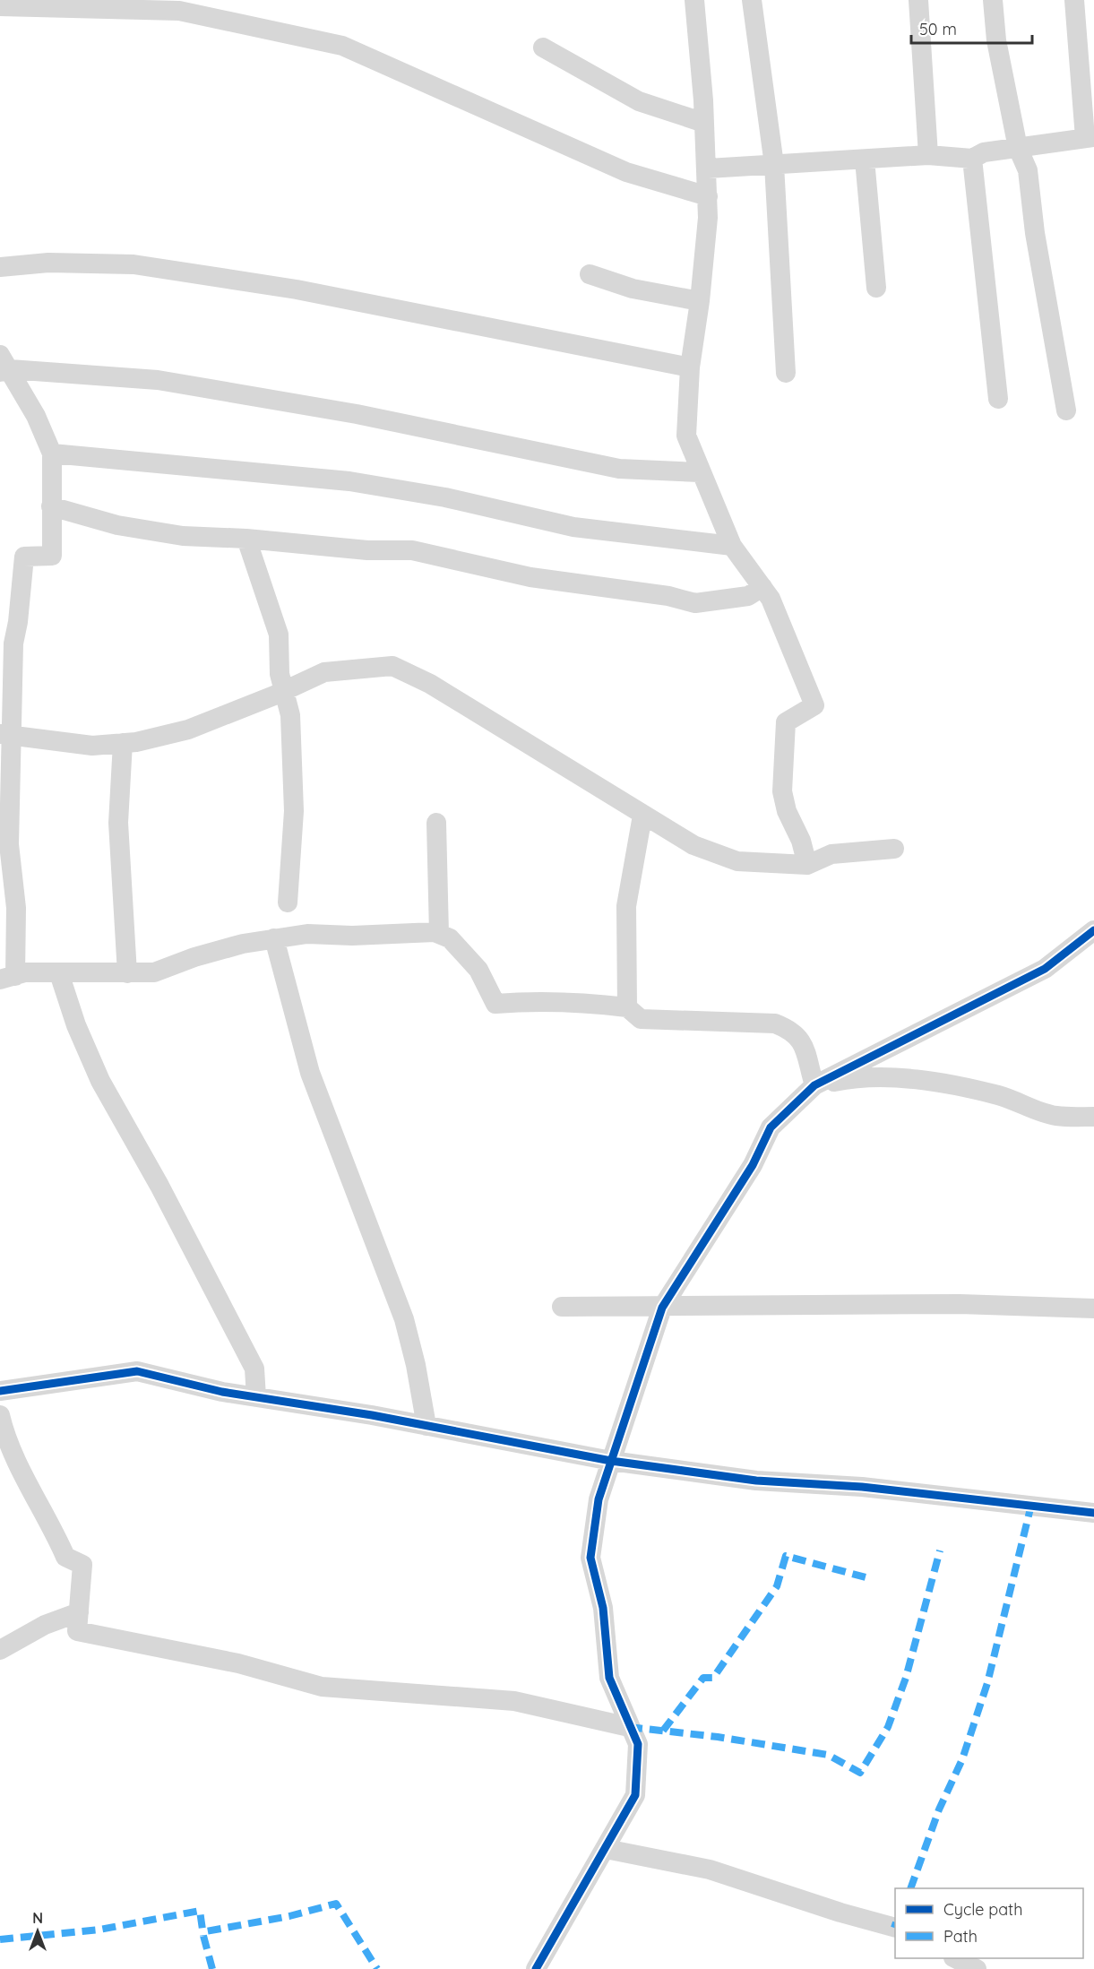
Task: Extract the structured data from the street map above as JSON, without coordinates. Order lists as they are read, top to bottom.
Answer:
{
  "legend": ["Cycle path", "Path"],
  "scale_bar": "50 m",
  "north": "top"
}
